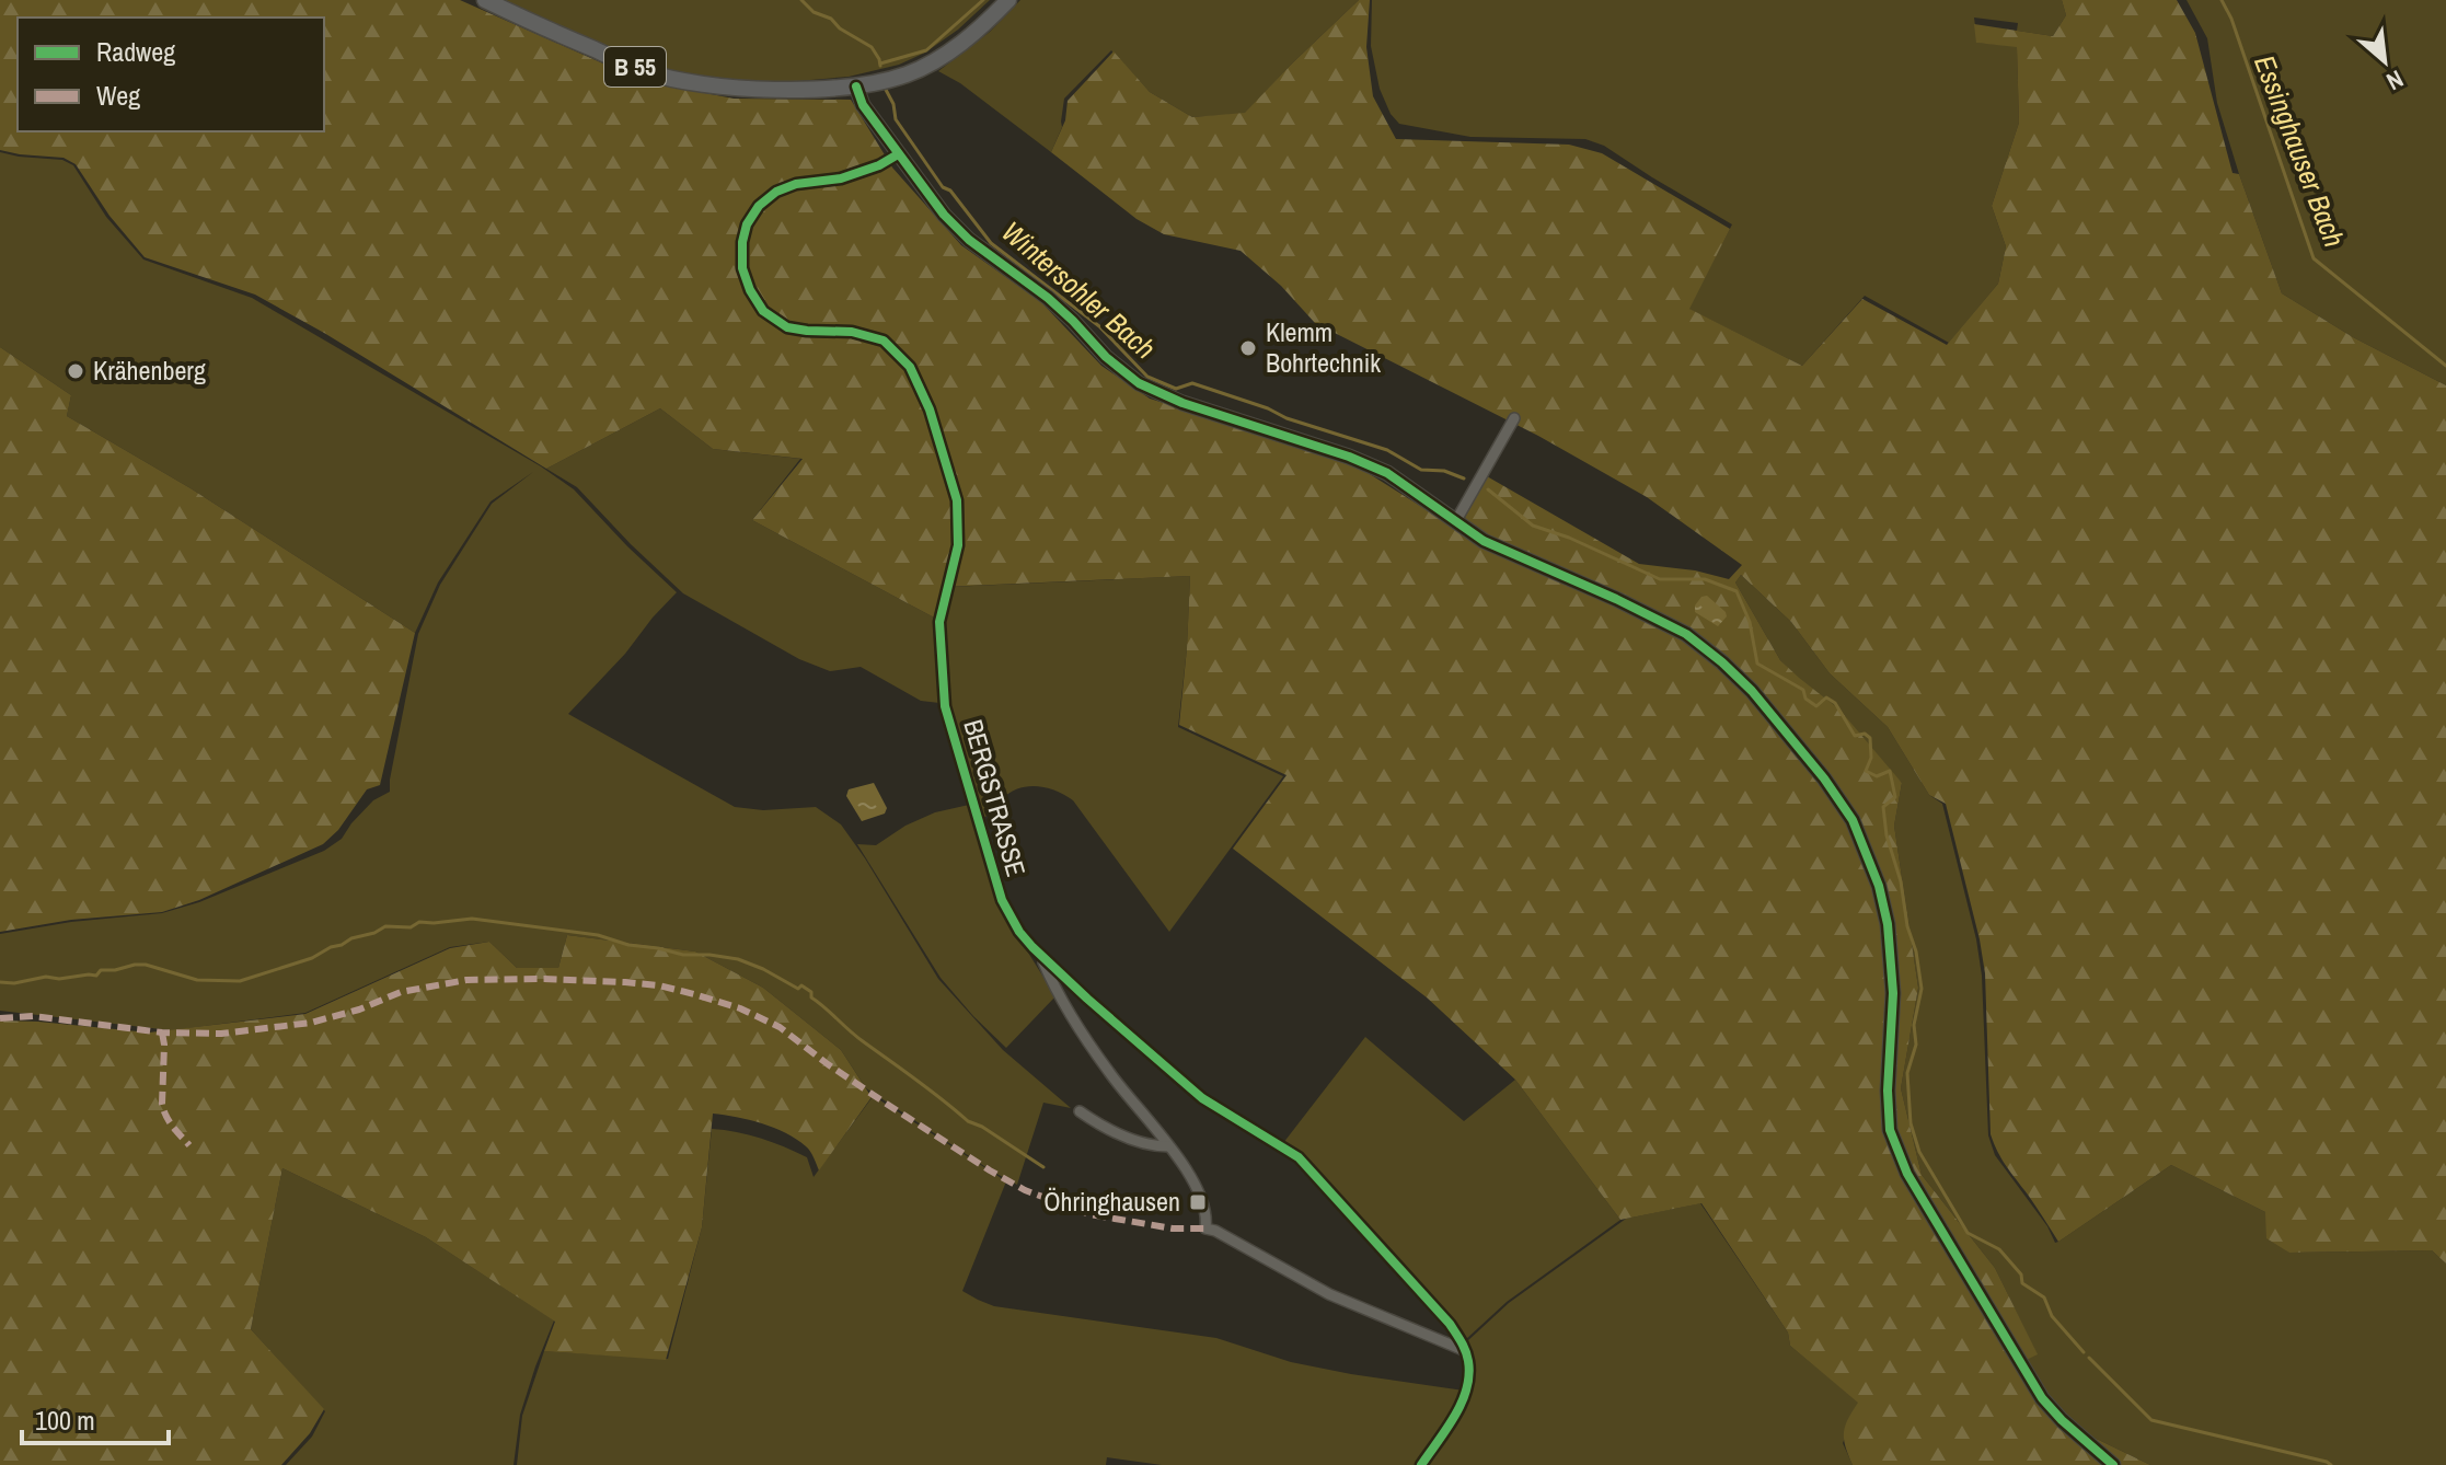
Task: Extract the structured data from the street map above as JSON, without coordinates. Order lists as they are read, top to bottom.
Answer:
{
  "streets": {
    "main road": ["B 55"],
    "street": ["BERGSTRASSE"]
  },
  "water": ["Essinghauser Bach", "Wintersohler Bach"],
  "places": {
    "other": ["Klemm Bohrtechnik", "Krähenberg"],
    "transit": ["Öhringhausen"]
  },
  "legend": ["Radweg", "Weg"],
  "scale_bar": "100 m",
  "north": "bottom right"
}
